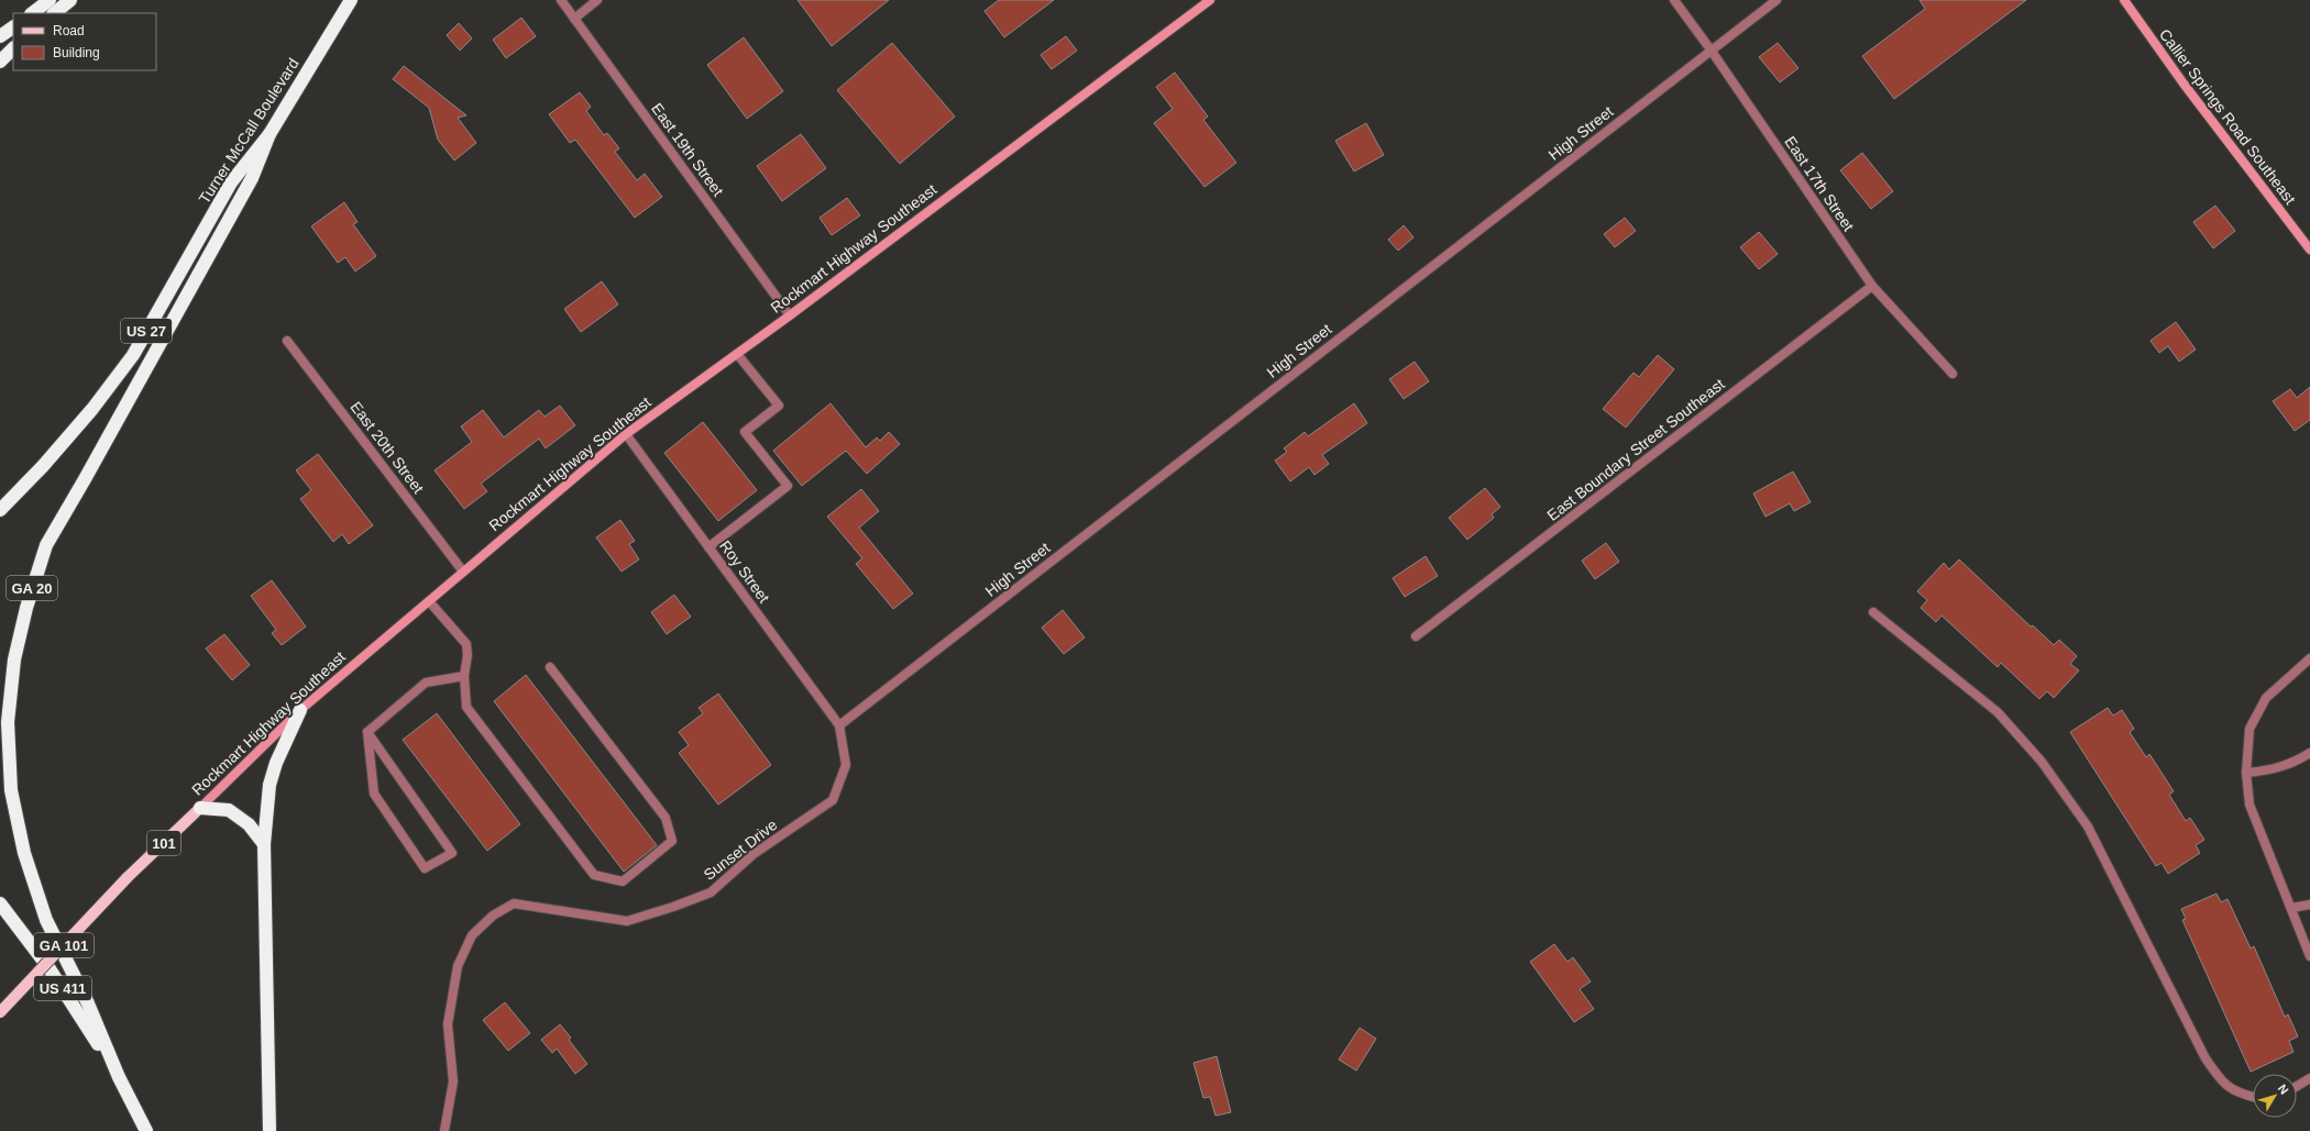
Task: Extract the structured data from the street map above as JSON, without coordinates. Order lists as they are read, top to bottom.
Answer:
{
  "streets": {
    "highway": [
      "Turner McCall Boulevard",
      "US 27",
      "GA 20",
      "US 411"
    ],
    "main road": [
      "Callier Springs Road Southeast",
      "Rockmart Highway Southeast",
      "101",
      "GA 101"
    ],
    "street": [
      "High Street",
      "East 19th Street",
      "East 17th Street",
      "East 20th Street",
      "East Boundary Street Southeast",
      "Roy Street",
      "Sunset Drive"
    ]
  },
  "crossings": [
    ["Turner McCall Boulevard", "GA 20"],
    ["High Street", "East 17th Street"],
    ["High Street", "Roy Street"],
    ["High Street", "Sunset Drive"],
    ["East 19th Street", "Rockmart Highway Southeast"],
    ["East 17th Street", "East Boundary Street Southeast"],
    ["Rockmart Highway Southeast", "East 20th Street"],
    ["Rockmart Highway Southeast", "Roy Street"],
    ["Roy Street", "Sunset Drive"],
    ["GA 20", "US 411"]
  ],
  "legend": ["Road", "Building"],
  "north": "top right"
}
